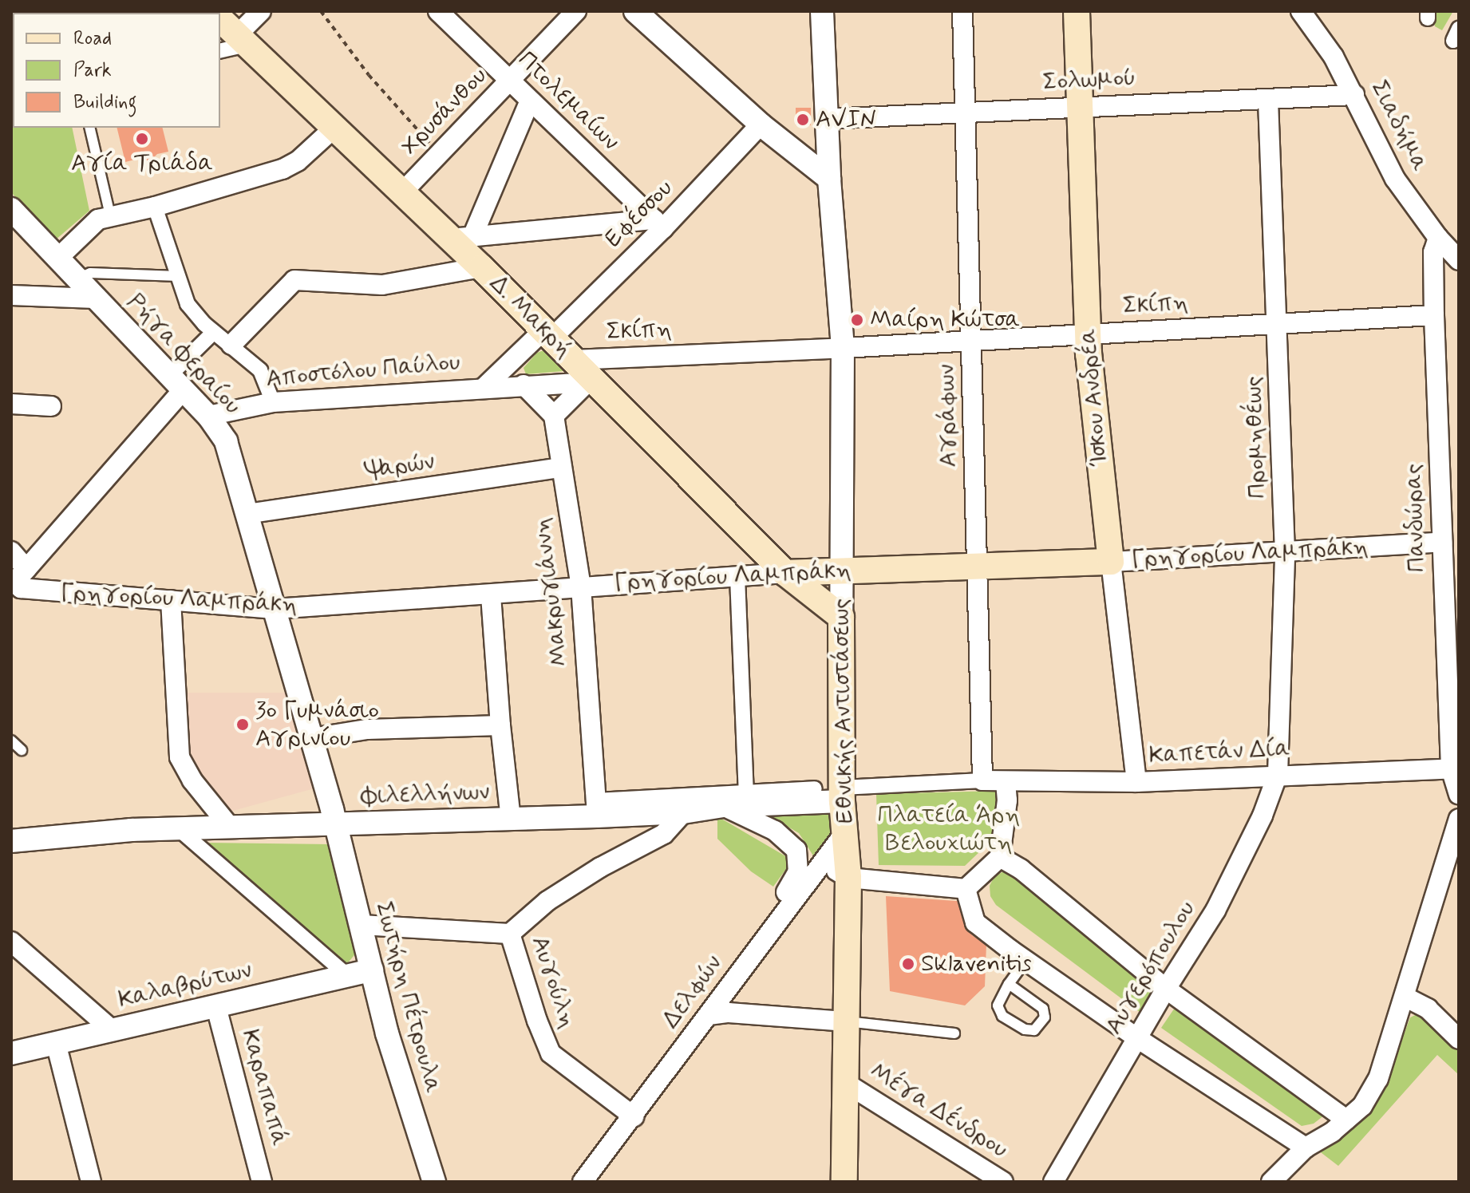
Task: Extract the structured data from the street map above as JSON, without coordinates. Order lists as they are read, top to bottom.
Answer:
{
  "streets": {
    "main road": [
      "Δ. Μακρή",
      "Ίσκου Ανδρέα",
      "Γρηγορίου Λαμπράκη",
      "Εθνικής Αντιστάσεως"
    ],
    "street": [
      "Σολωμού",
      "Πτολεμαίων",
      "Χρυσάνθου",
      "Σιαδήμα",
      "Εφέσσου",
      "Σκίπη",
      "Ρήγα Φεραίου",
      "Αποστόλου Παύλου",
      "Αγράφων",
      "Προμηθέως",
      "Ψαρών",
      "Πανδώρας",
      "Μακρυγιάννη",
      "Καπετάν Δία",
      "Φιλελλήνων",
      "Αυγερόπουλου",
      "Αυγούλη",
      "Καλαβρύτων",
      "Δελφών",
      "Σωτήρη Πέτρουλα",
      "Καραπαπά",
      "Μέγα Δένδρου"
    ]
  },
  "crossings": [
    ["Σολωμού", "Σιαδήμα"],
    ["Σολωμού", "Ίσκου Ανδρέα"],
    ["Σολωμού", "Αγράφων"],
    ["Σολωμού", "Προμηθέως"],
    ["Σολωμού", "Εθνικής Αντιστάσεως"],
    ["Πτολεμαίων", "Χρυσάνθου"],
    ["Πτολεμαίων", "Εφέσσου"],
    ["Χρυσάνθου", "Δ. Μακρή"],
    ["Σιαδήμα", "Πανδώρας"],
    ["Εφέσσου", "Δ. Μακρή"],
    ["Εφέσσου", "Αποστόλου Παύλου"],
    ["Σκίπη", "Δ. Μακρή"],
    ["Σκίπη", "Ίσκου Ανδρέα"],
    ["Σκίπη", "Αγράφων"],
    ["Σκίπη", "Προμηθέως"],
    ["Σκίπη", "Πανδώρας"],
    ["Σκίπη", "Εθνικής Αντιστάσεως"],
    ["Δ. Μακρή", "Αποστόλου Παύλου"],
    ["Δ. Μακρή", "Γρηγορίου Λαμπράκη"],
    ["Δ. Μακρή", "Εθνικής Αντιστάσεως"],
    ["Ρήγα Φεραίου", "Αποστόλου Παύλου"],
    ["Ρήγα Φεραίου", "Ψαρών"],
    ["Ρήγα Φεραίου", "Γρηγορίου Λαμπράκη"],
    ["Ρήγα Φεραίου", "Φιλελλήνων"],
    ["Ρήγα Φεραίου", "Σωτήρη Πέτρουλα"],
    ["Ίσκου Ανδρέα", "Γρηγορίου Λαμπράκη"],
    ["Ίσκου Ανδρέα", "Καπετάν Δία"],
    ["Αγράφων", "Γρηγορίου Λαμπράκη"],
    ["Αγράφων", "Καπετάν Δία"],
    ["Προμηθέως", "Γρηγορίου Λαμπράκη"],
    ["Προμηθέως", "Καπετάν Δία"],
    ["Προμηθέως", "Αυγερόπουλου"],
    ["Ψαρών", "Μακρυγιάννη"],
    ["Πανδώρας", "Γρηγορίου Λαμπράκη"],
    ["Πανδώρας", "Καπετάν Δία"],
    ["Γρηγορίου Λαμπράκη", "Μακρυγιάννη"],
    ["Γρηγορίου Λαμπράκη", "Εθνικής Αντιστάσεως"],
    ["Μακρυγιάννη", "Φιλελλήνων"],
    ["Εθνικής Αντιστάσεως", "Φιλελλήνων"],
    ["Εθνικής Αντιστάσεως", "Δελφών"],
    ["Εθνικής Αντιστάσεως", "Μέγα Δένδρου"],
    ["Καπετάν Δία", "Αυγερόπουλου"],
    ["Φιλελλήνων", "Σωτήρη Πέτρουλα"],
    ["Αυγούλη", "Δελφών"],
    ["Αυγούλη", "Σωτήρη Πέτρουλα"],
    ["Καλαβρύτων", "Σωτήρη Πέτρουλα"],
    ["Καλαβρύτων", "Καραπαπά"]
  ],
  "parks": ["Πλατεία Άρη Βελουχιώτη"],
  "places": [
    "AVIN",
    "Αγία Τριάδα",
    "Μαίρη Κώτσα",
    "3ο Γυμνάσιο Αγρινίου",
    "Sklavenitis"
  ],
  "legend": ["Road", "Park", "Building"]
}
